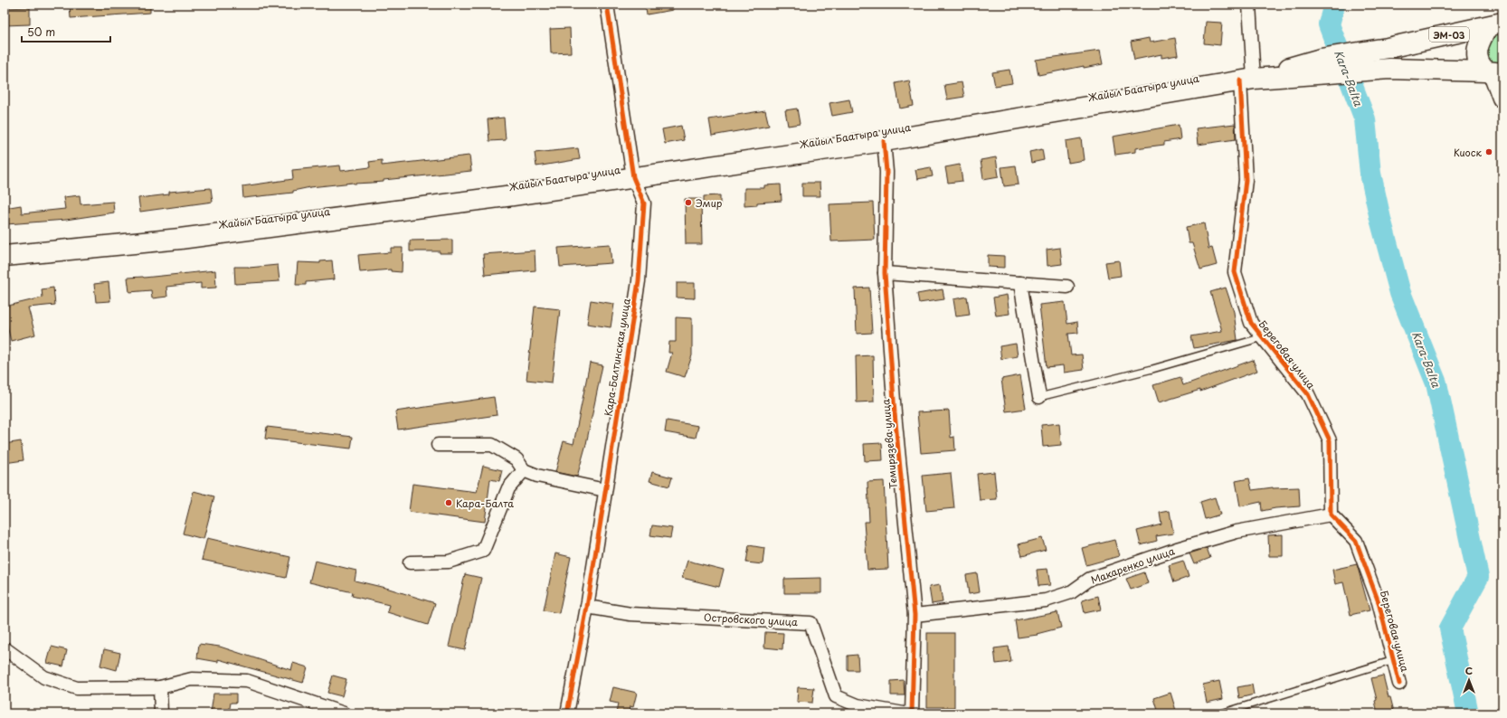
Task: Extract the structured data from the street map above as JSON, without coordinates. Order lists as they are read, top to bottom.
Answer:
{
  "streets": {
    "highway": ["ЭМ-03", "Жайыл Баатыра улица"],
    "street": [
      "Береговая улица",
      "Кара-Балтинская улица",
      "Темирязева улица",
      "Макаренко улица",
      "Островского улица"
    ]
  },
  "crossings": [
    ["ЭМ-03", "Жайыл Баатыра улица"],
    ["Жайыл Баатыра улица", "Береговая улица"],
    ["Жайыл Баатыра улица", "Кара-Балтинская улица"],
    ["Жайыл Баатыра улица", "Темирязева улица"],
    ["Береговая улица", "Макаренко улица"],
    ["Кара-Балтинская улица", "Островского улица"],
    ["Темирязева улица", "Макаренко улица"]
  ],
  "water": ["Kara-Balta"],
  "places": ["Киоск", "Эмир", "Кара-Балта"],
  "scale_bar": "50 m",
  "north": "top"
}
